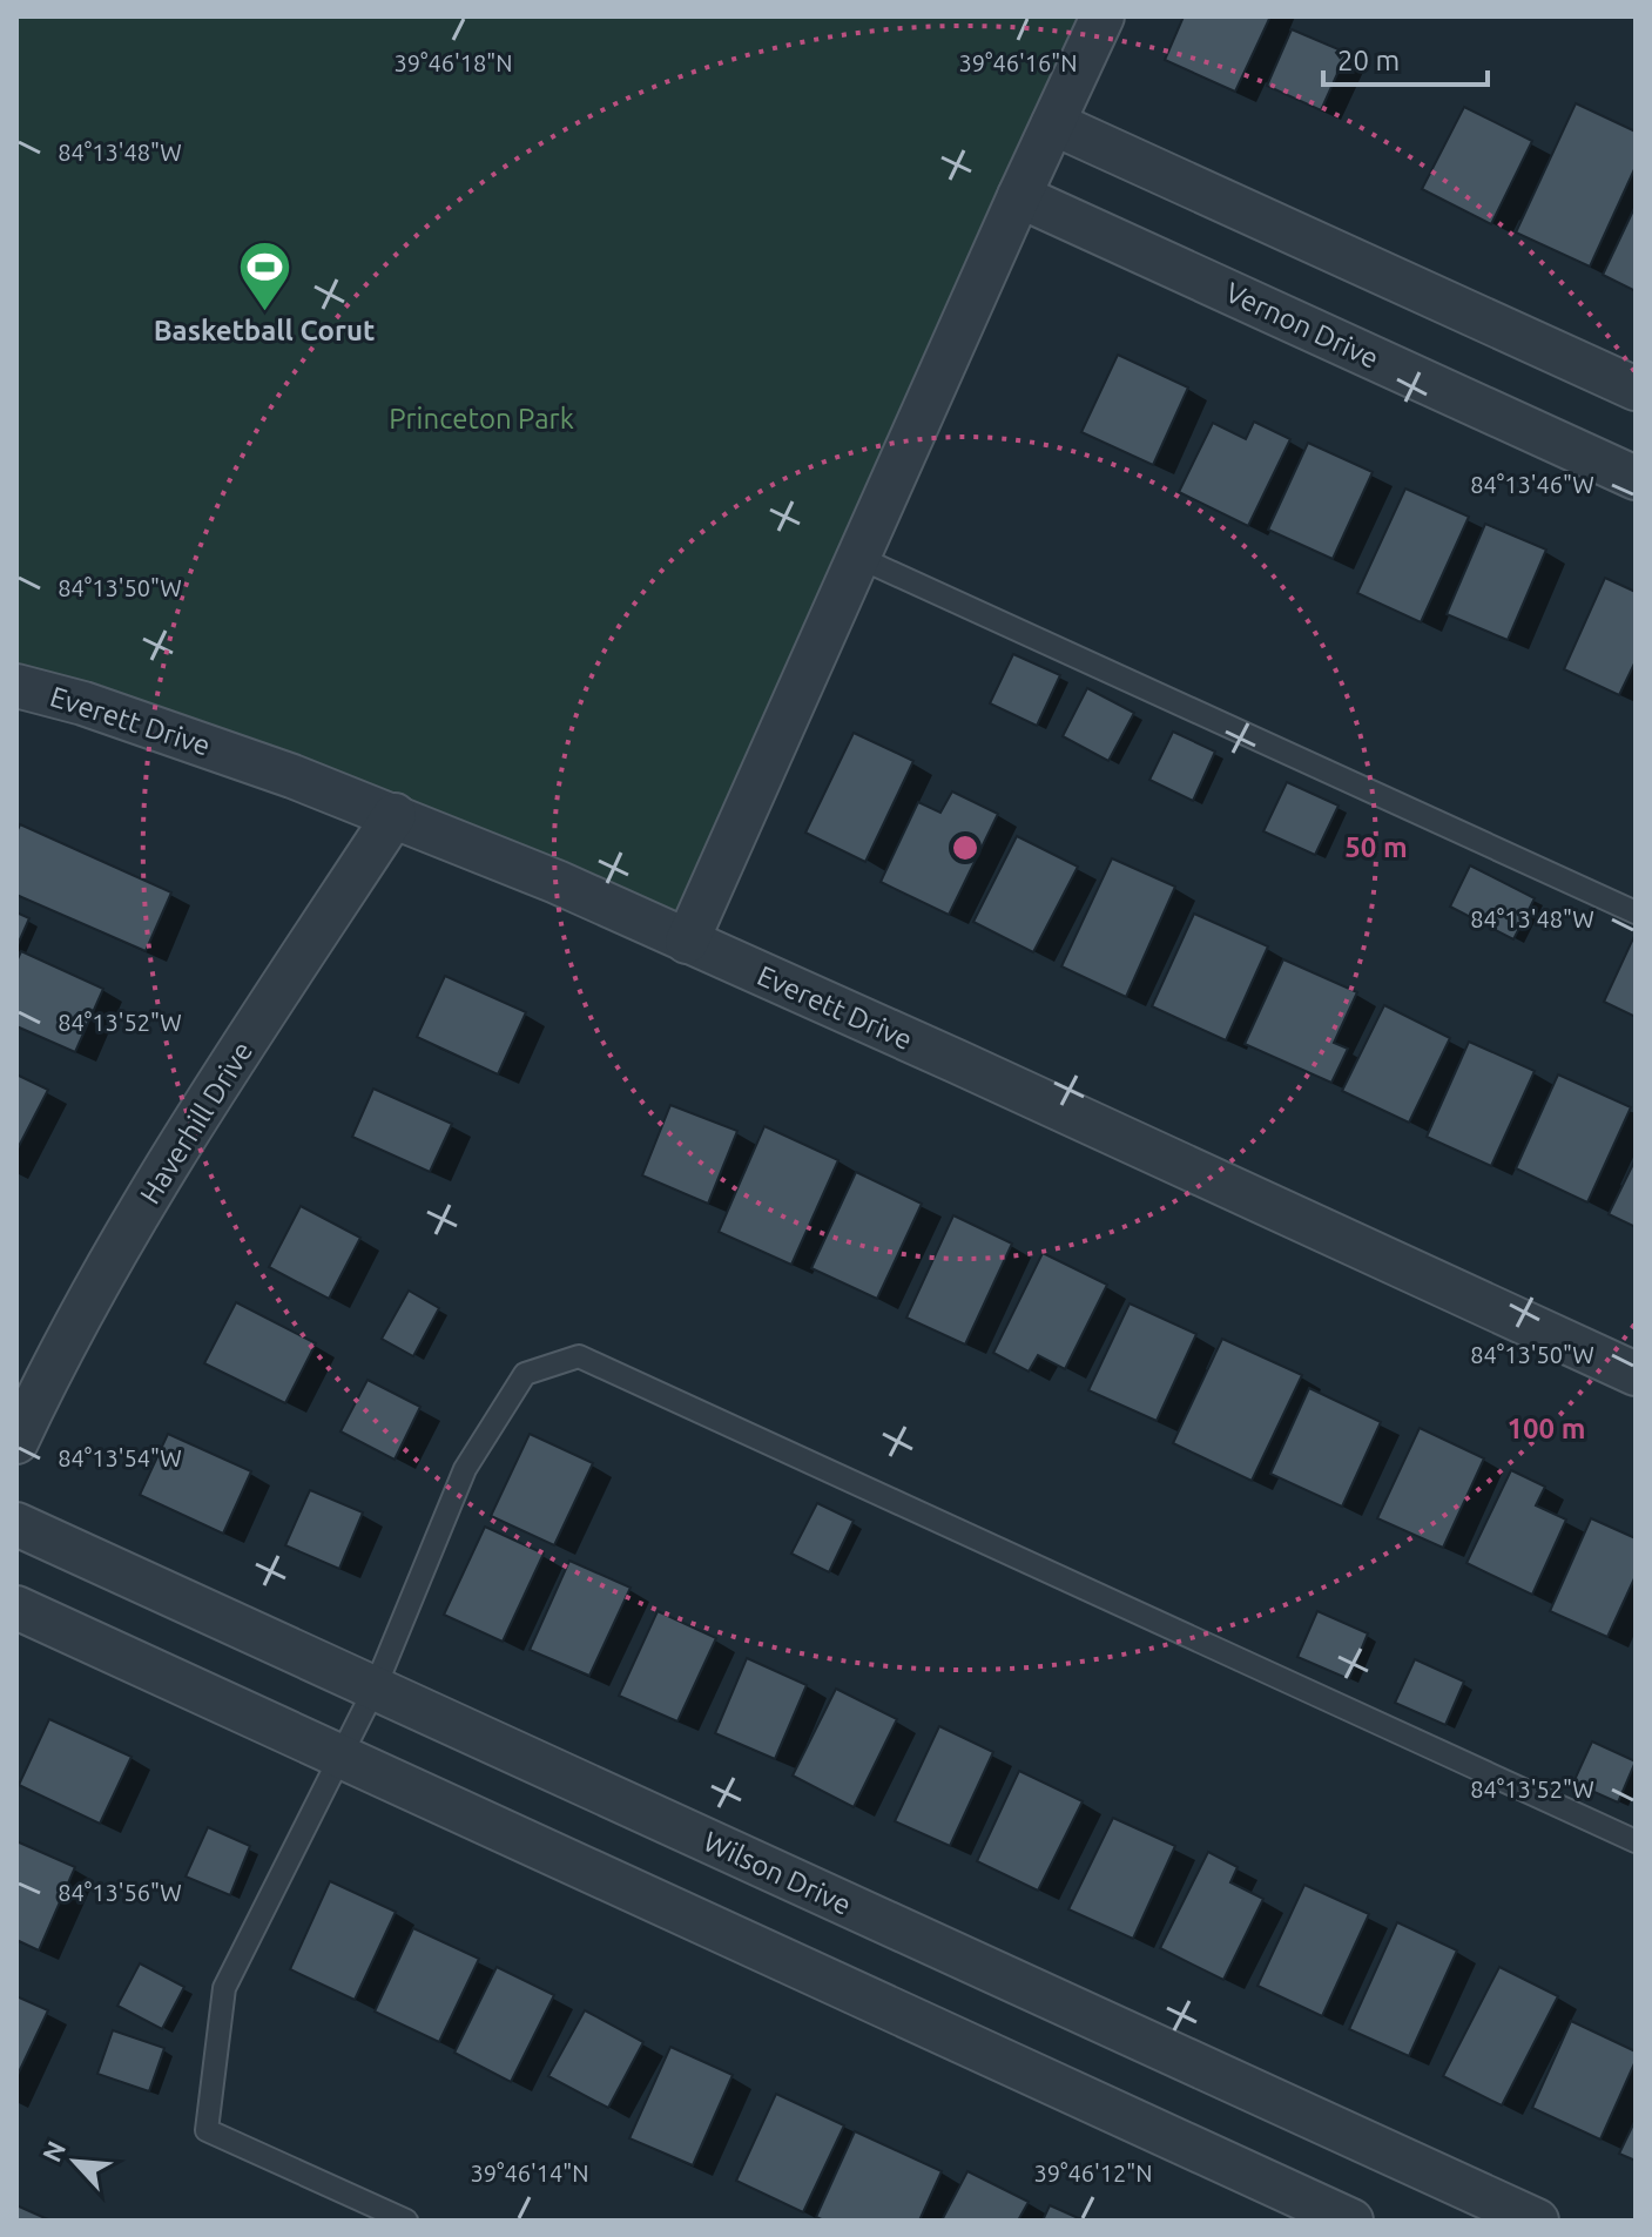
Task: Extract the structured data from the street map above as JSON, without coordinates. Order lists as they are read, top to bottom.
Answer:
{
  "streets": {
    "street": [
      "Vernon Drive",
      "Everett Drive",
      "Haverhill Drive",
      "Wilson Drive"
    ]
  },
  "crossings": [
    ["Everett Drive", "Haverhill Drive"]
  ],
  "parks": ["Princeton Park"],
  "places": {
    "sports": ["Basketball Corut"]
  },
  "scale_bar": "20 m",
  "north": "top left",
  "coordinates": [
    "39°46'18\"N",
    "39°46'16\"N",
    "84°13'48\"W",
    "84°13'46\"W",
    "84°13'50\"W",
    "84°13'52\"W",
    "84°13'54\"W",
    "84°13'56\"W",
    "39°46'14\"N",
    "39°46'12\"N"
  ],
  "rings": ["50 m", "100 m"]
}
